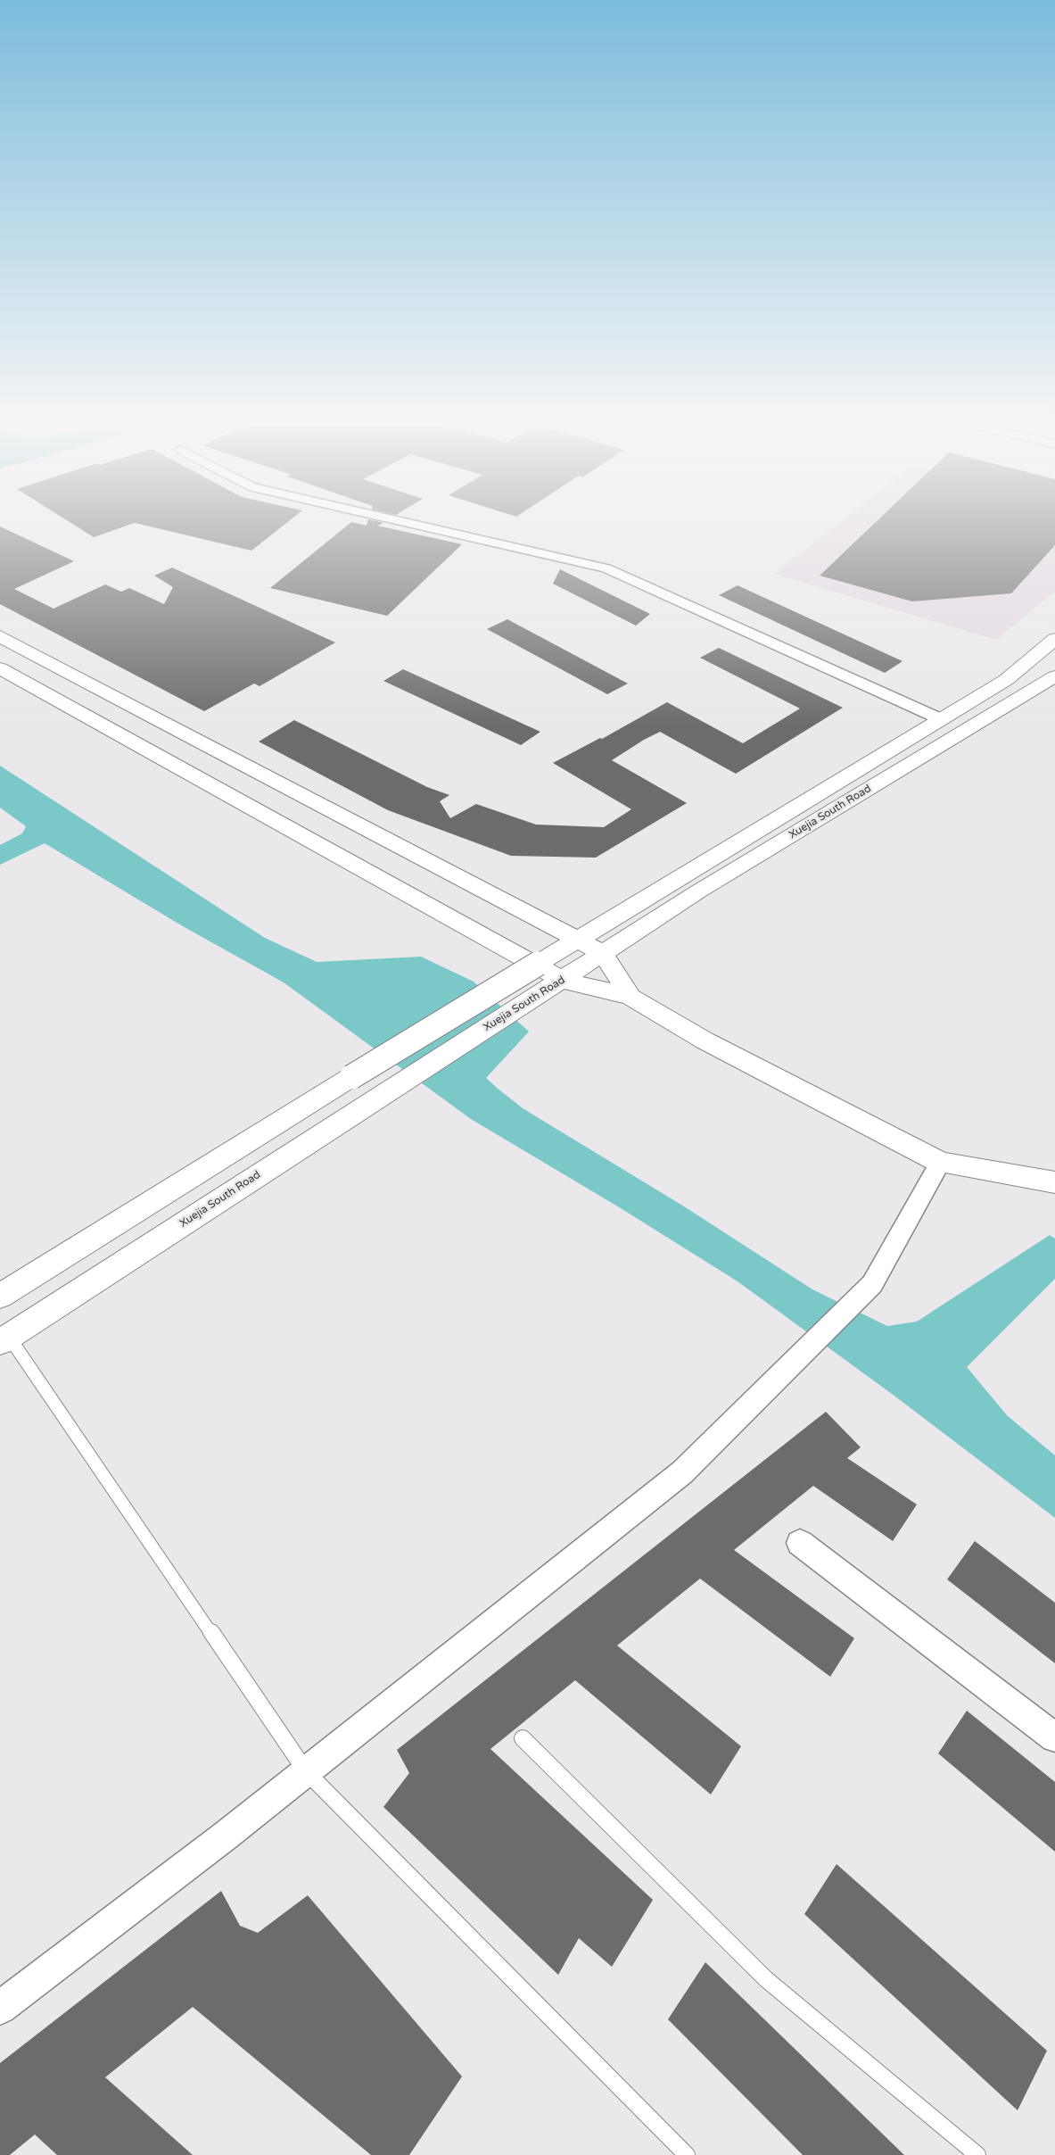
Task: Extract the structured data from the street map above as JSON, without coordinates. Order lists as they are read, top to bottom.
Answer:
{
  "streets": {
    "main road": ["Xuejia South Road"]
  }
}
